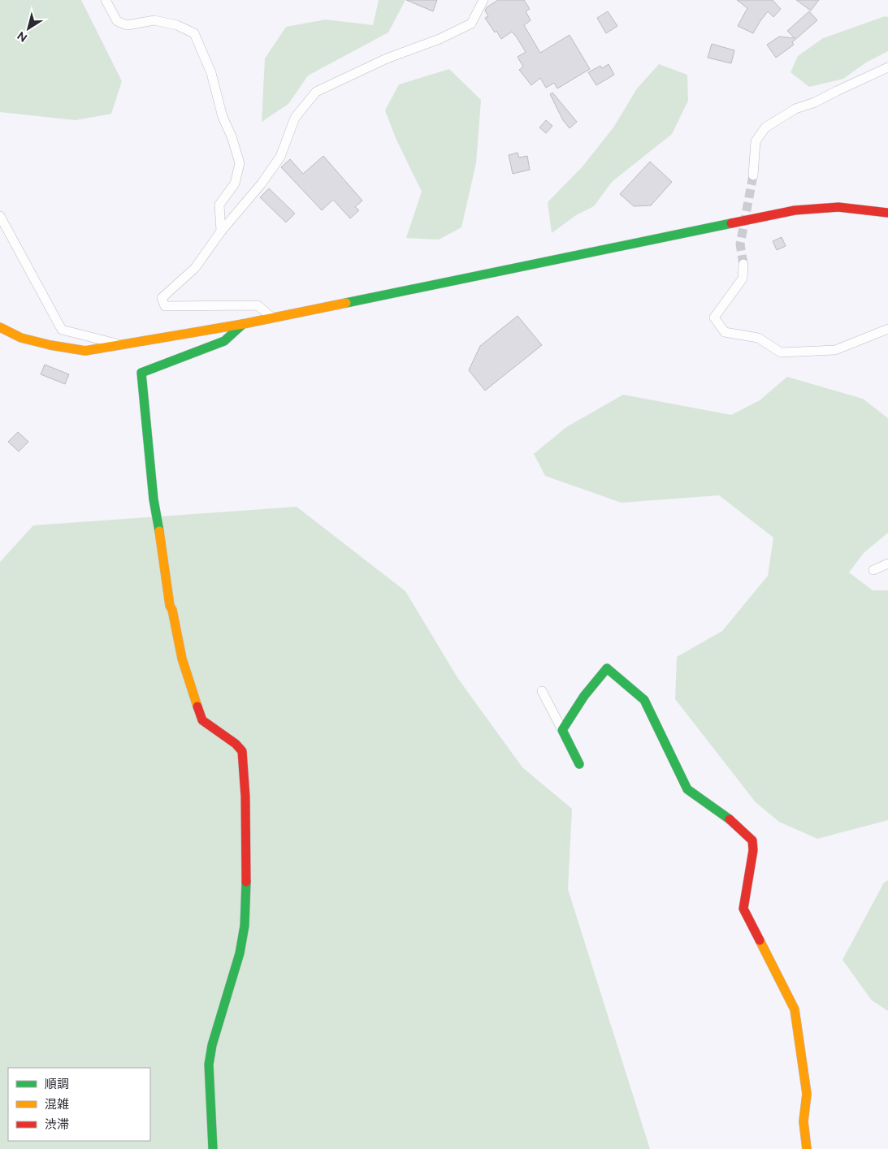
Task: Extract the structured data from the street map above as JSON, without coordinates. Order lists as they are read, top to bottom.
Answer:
{
  "legend": ["順調", "混雑", "渋滞"],
  "north": "bottom left"
}
